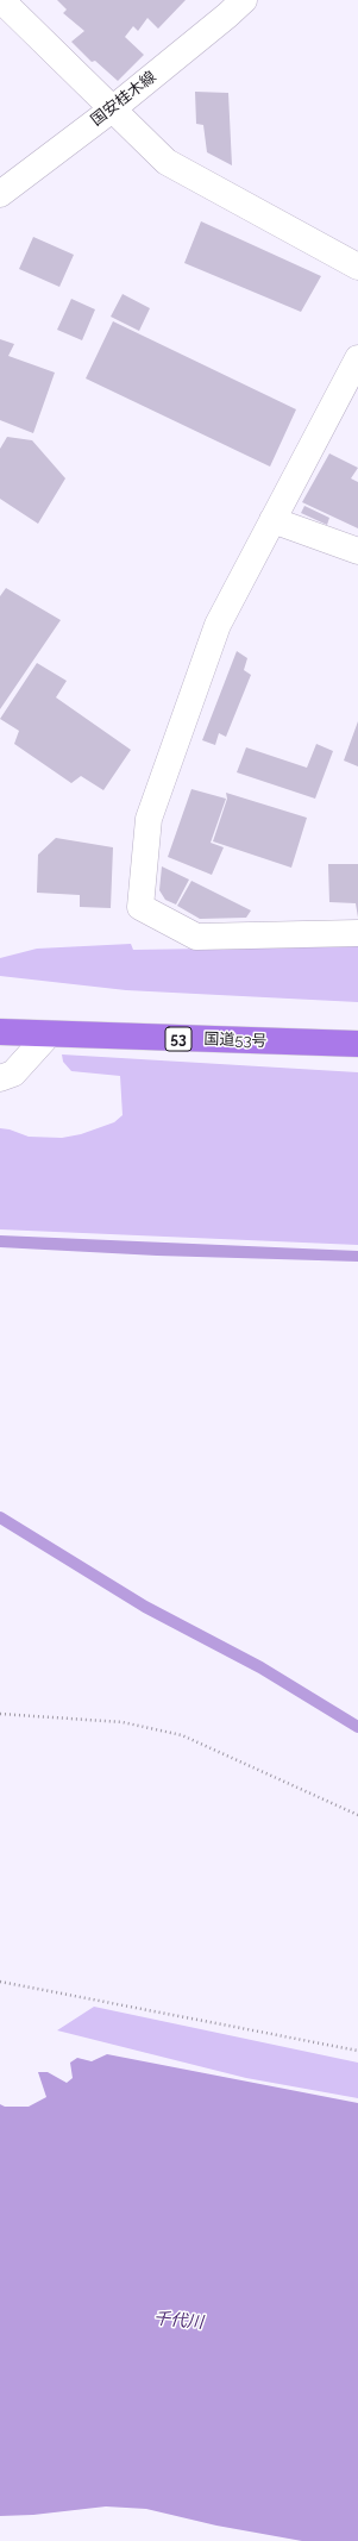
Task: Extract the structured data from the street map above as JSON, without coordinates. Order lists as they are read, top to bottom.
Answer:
{
  "streets": {
    "highway": ["53", "国道53号"],
    "street": ["国安桂木線"]
  },
  "water": ["千代川"]
}
